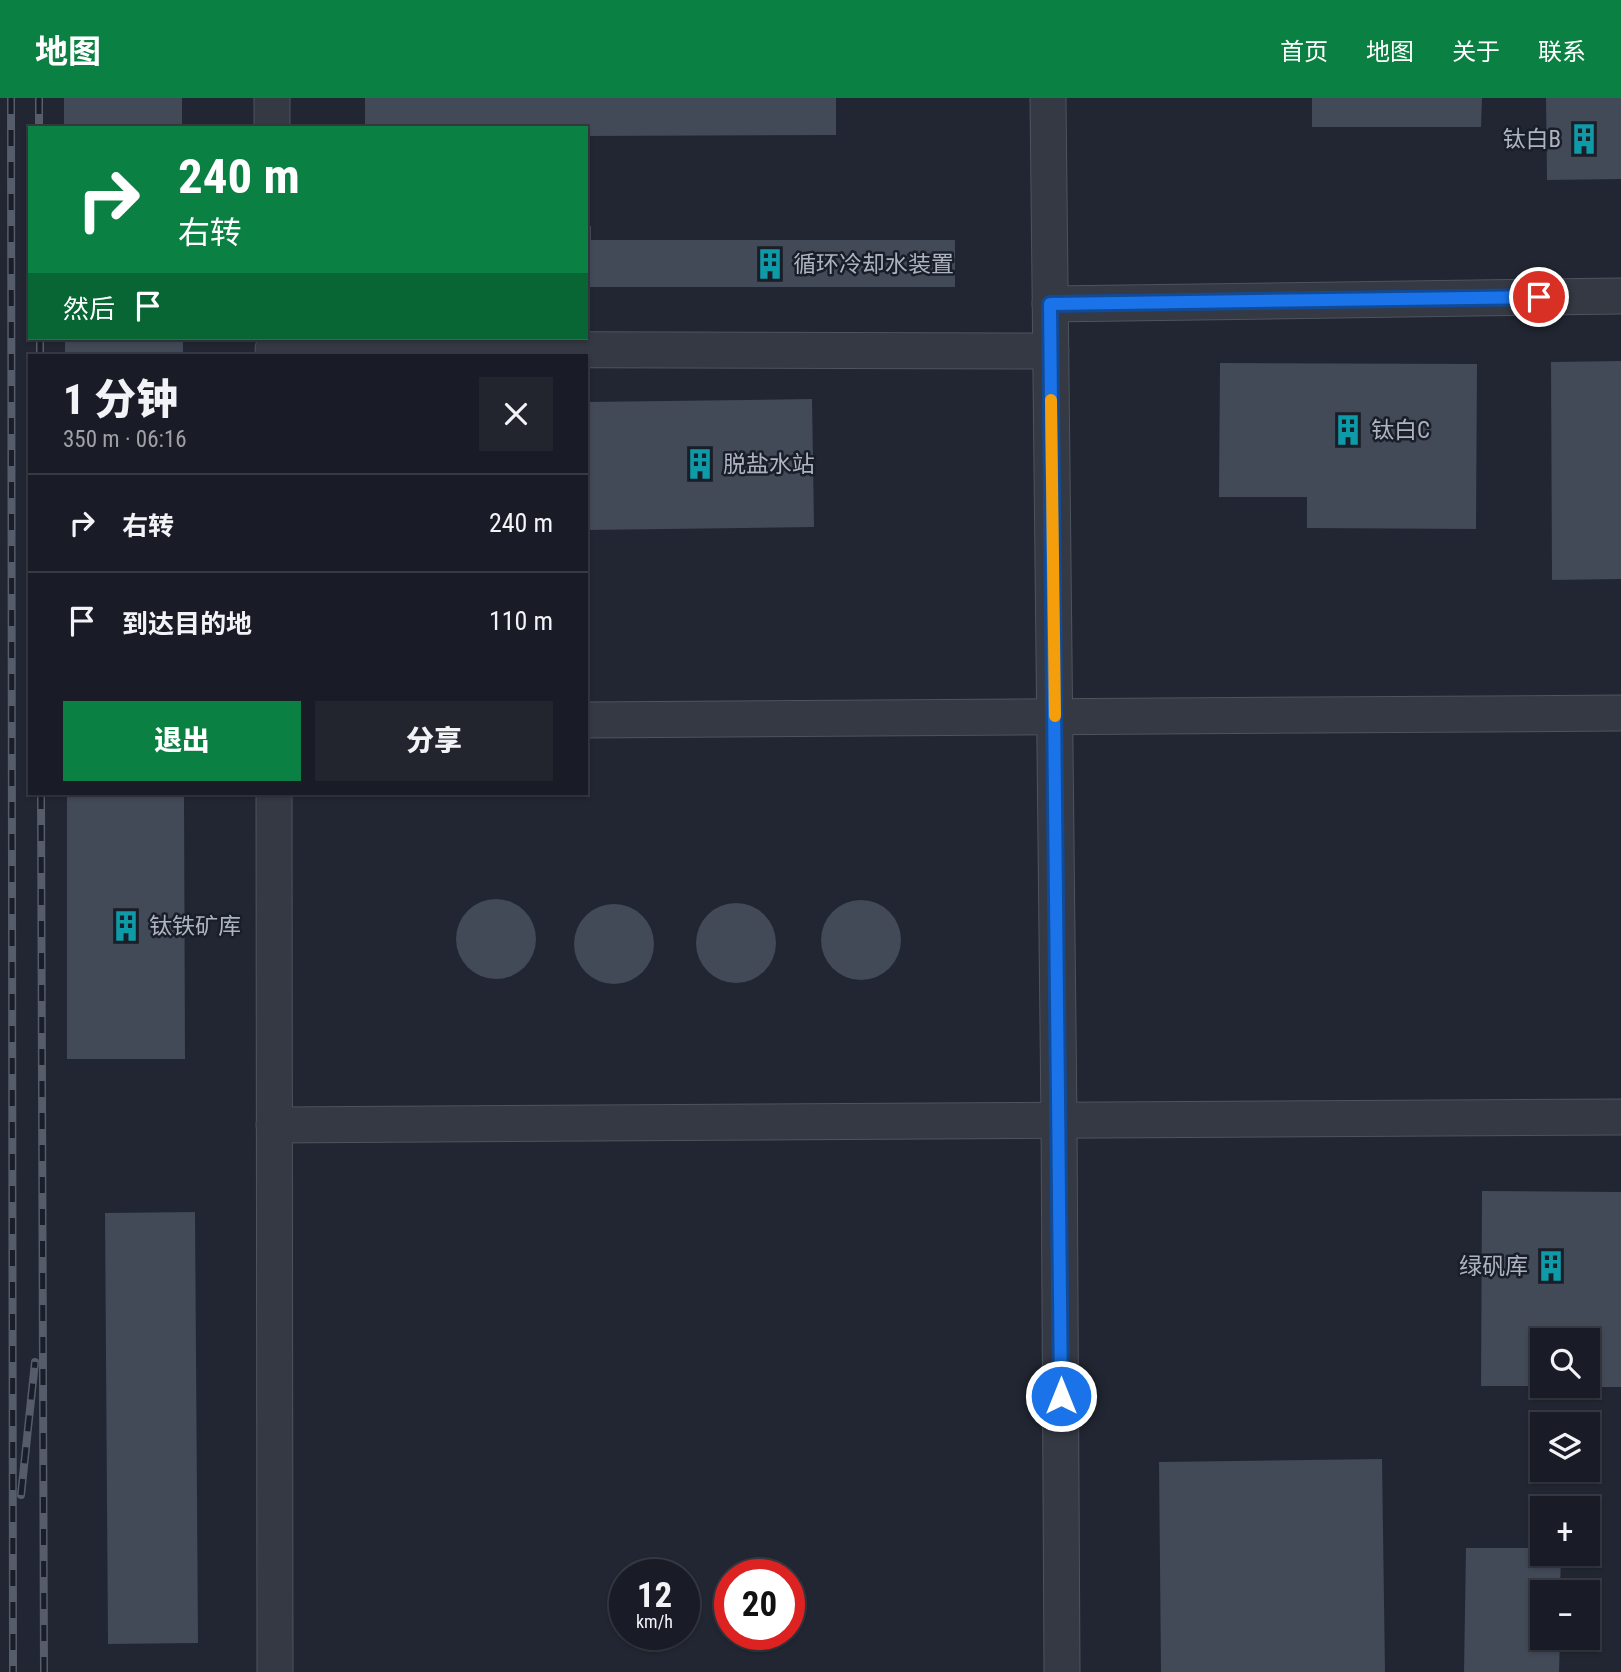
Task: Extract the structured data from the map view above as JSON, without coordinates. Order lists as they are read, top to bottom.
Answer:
{
  "places": {
    "building": [
      "钛白B",
      "循环冷却水装置",
      "钛白C",
      "脱盐水站",
      "钛铁矿库",
      "绿矾库"
    ]
  },
  "page": {
    "header": "地图",
    "nav": [
      "首页",
      "地图",
      "关于",
      "联系"
    ],
    "turn": ["240 m", "右转"],
    "then": "然后",
    "heading": ["1 分钟", "350 m · 06:16"],
    "list": [
      {
        "name": "右转",
        "value": "240 m"
      },
      {
        "name": "到达目的地",
        "value": "110 m"
      }
    ],
    "buttons": ["退出", "分享"],
    "map_buttons": ["+", "−"],
    "speed": "12 km/h",
    "limit": "20"
  }
}
